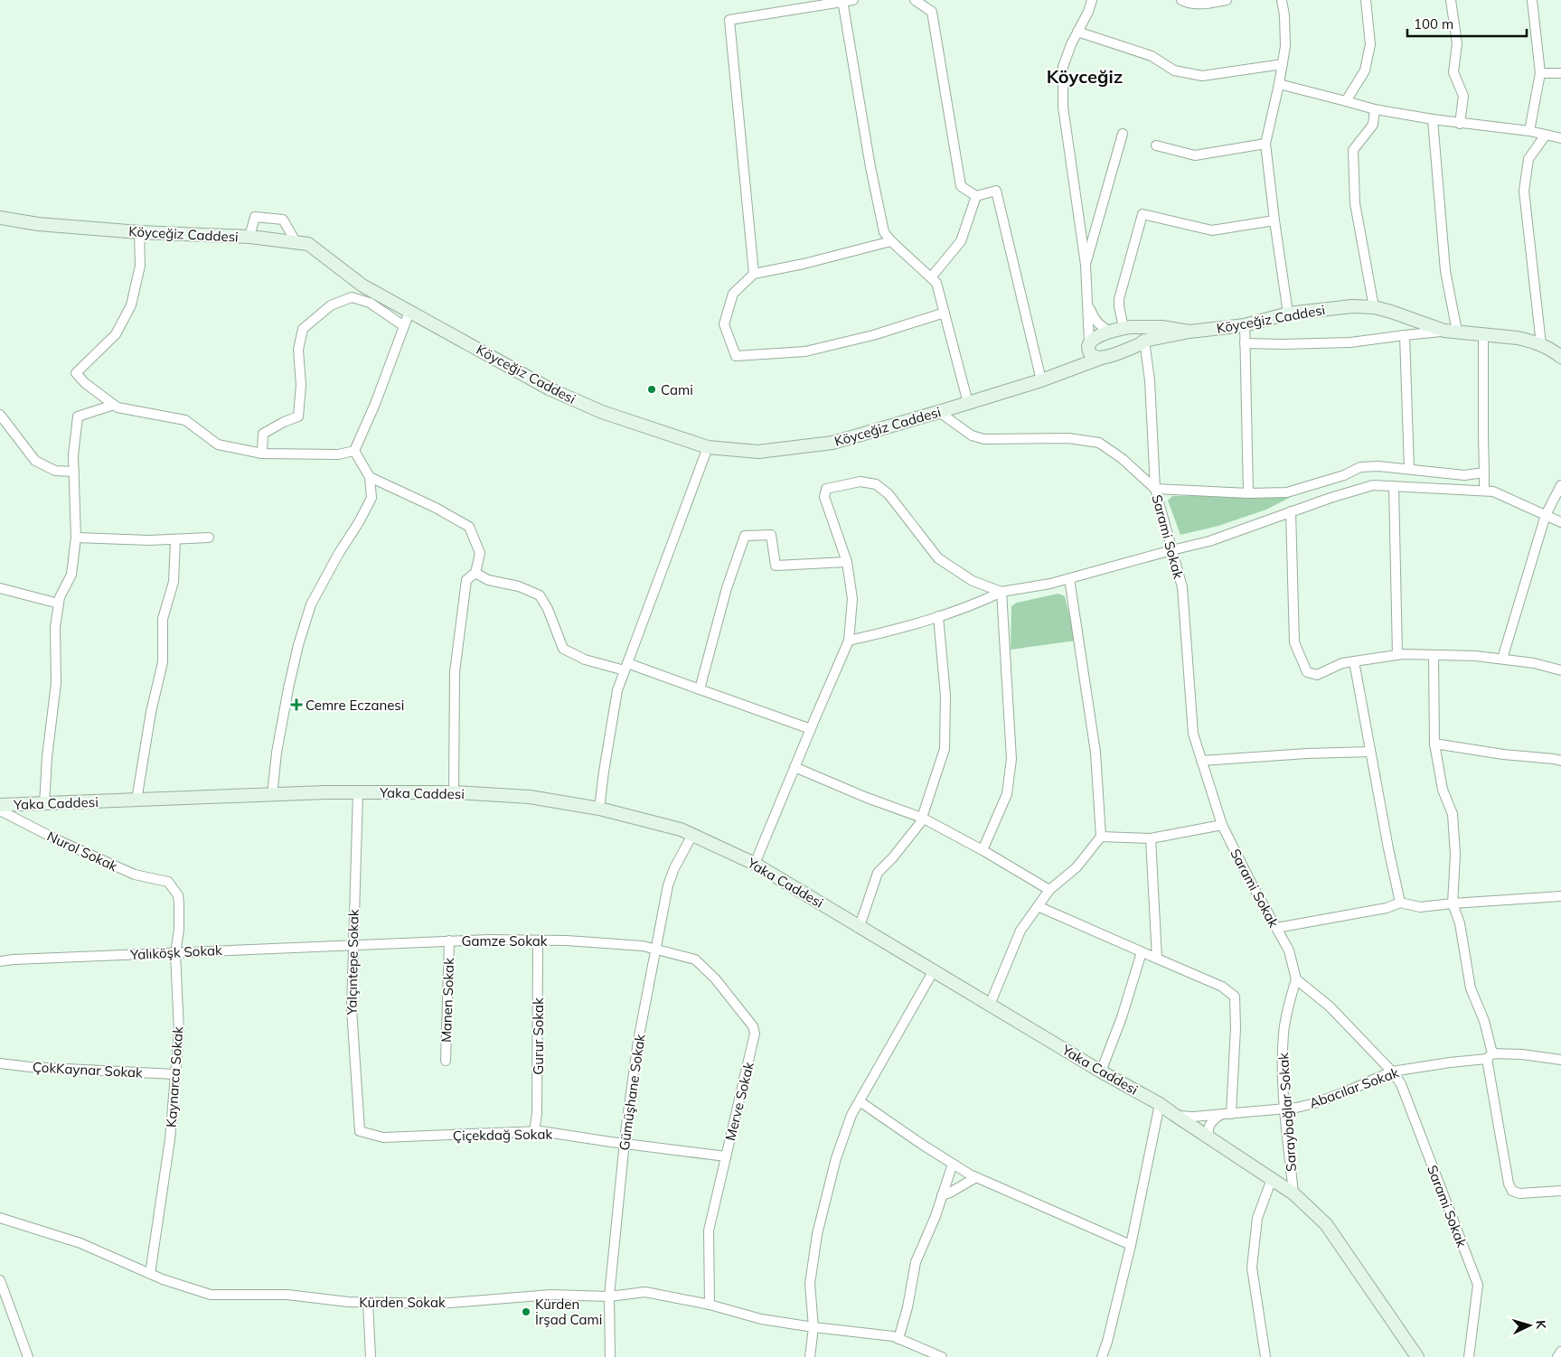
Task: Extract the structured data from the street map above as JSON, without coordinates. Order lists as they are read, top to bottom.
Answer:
{
  "streets": {
    "street": [
      "Köyceğiz Caddesi",
      "Sarami Sokak",
      "Yaka Caddesi",
      "Nurol Sokak",
      "Gamze Sokak",
      "Yalıköşk Sokak",
      "Yalçıntepe Sokak",
      "Manen Sokak",
      "Gurur Sokak",
      "ÇokKaynar Sokak",
      "Kaynarca Sokak",
      "Abacılar Sokak",
      "Gümüşhane Sokak",
      "Merve Sokak",
      "Saraybağlar Sokak",
      "Çiçekdağ Sokak",
      "Kürden Sokak"
    ]
  },
  "crossings": [
    ["Köyceğiz Caddesi", "Sarami Sokak"],
    ["Sarami Sokak", "Abacılar Sokak"],
    ["Sarami Sokak", "Saraybağlar Sokak"],
    ["Yaka Caddesi", "Yalçıntepe Sokak"],
    ["Yaka Caddesi", "Abacılar Sokak"],
    ["Yaka Caddesi", "Gümüşhane Sokak"],
    ["Yaka Caddesi", "Saraybağlar Sokak"],
    ["Nurol Sokak", "Kaynarca Sokak"],
    ["Gamze Sokak", "Yalıköşk Sokak"],
    ["Gamze Sokak", "Yalçıntepe Sokak"],
    ["Gamze Sokak", "Manen Sokak"],
    ["Gamze Sokak", "Gurur Sokak"],
    ["Gamze Sokak", "Gümüşhane Sokak"],
    ["Gamze Sokak", "Merve Sokak"],
    ["Yalıköşk Sokak", "Yalçıntepe Sokak"],
    ["Yalıköşk Sokak", "Kaynarca Sokak"],
    ["Yalçıntepe Sokak", "Çiçekdağ Sokak"],
    ["Gurur Sokak", "Çiçekdağ Sokak"],
    ["ÇokKaynar Sokak", "Kaynarca Sokak"],
    ["Kaynarca Sokak", "Kürden Sokak"],
    ["Abacılar Sokak", "Saraybağlar Sokak"],
    ["Gümüşhane Sokak", "Merve Sokak"],
    ["Gümüşhane Sokak", "Çiçekdağ Sokak"],
    ["Gümüşhane Sokak", "Kürden Sokak"],
    ["Merve Sokak", "Çiçekdağ Sokak"],
    ["Merve Sokak", "Kürden Sokak"]
  ],
  "districts": ["Köyceğiz"],
  "places": {
    "other": ["Cami", "Kürden İrşad Cami"],
    "health": ["Cemre Eczanesi"]
  },
  "scale_bar": "100 m",
  "north": "right"
}
